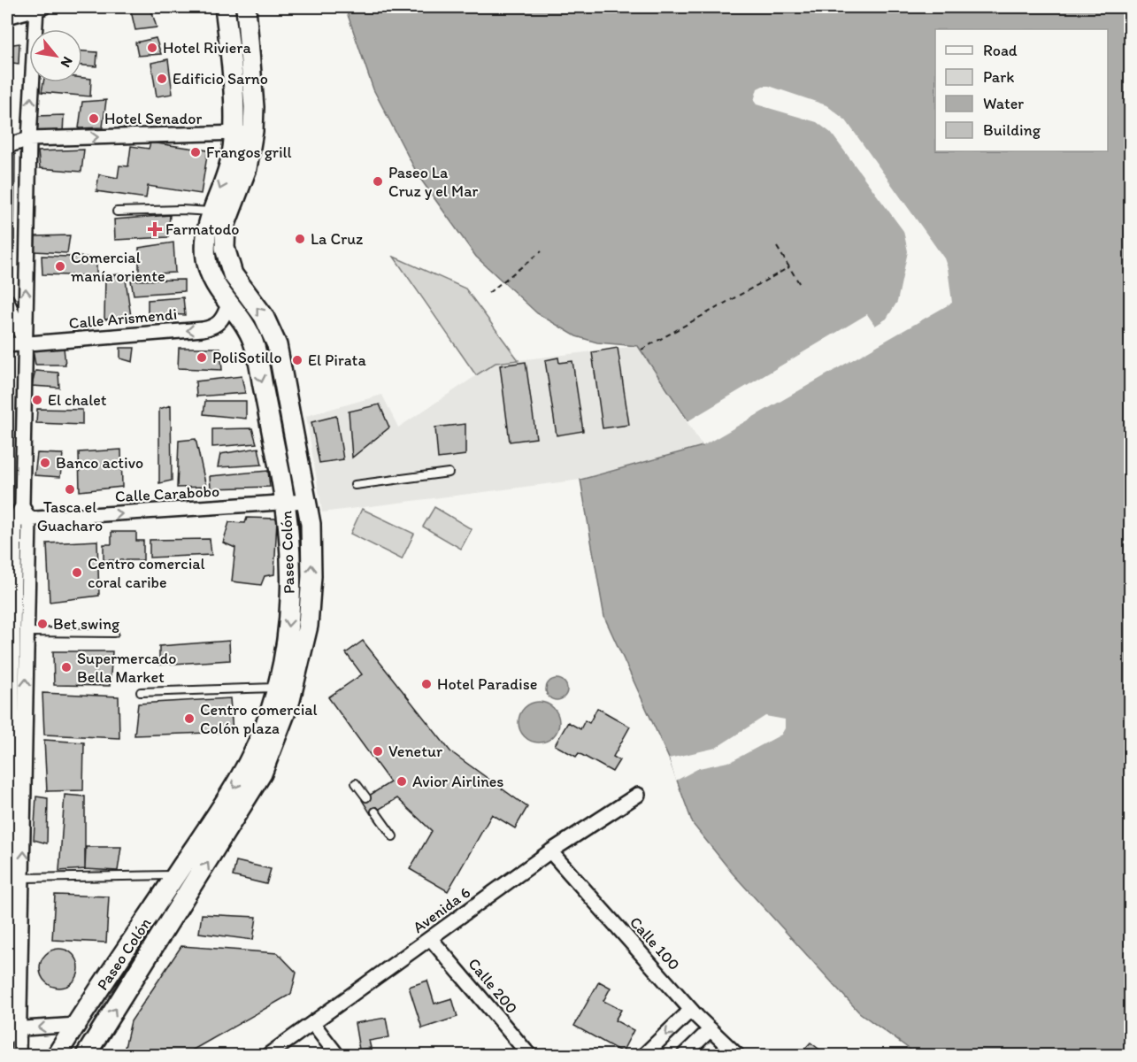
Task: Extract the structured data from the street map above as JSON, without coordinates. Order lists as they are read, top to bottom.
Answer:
{
  "streets": {
    "street": [
      "Calle Arismendi",
      "Calle Carabobo",
      "Paseo Colón",
      "Avenida 6",
      "Calle 100",
      "Calle 200"
    ]
  },
  "crossings": [
    ["Calle Arismendi", "Paseo Colón"],
    ["Calle Carabobo", "Paseo Colón"],
    ["Avenida 6", "Calle 100"],
    ["Avenida 6", "Calle 200"]
  ],
  "one_way": ["Calle Arismendi", "Calle Carabobo"],
  "places": {
    "other": [
      "Hotel Riviera",
      "Edificio Sarno",
      "Hotel Senador",
      "Frangos grill",
      "Paseo La Cruz y el Mar",
      "La Cruz",
      "Comercial manía oriente",
      "PoliSotillo",
      "El Pirata",
      "El chalet",
      "Banco activo",
      "Tasca el Guacharo",
      "Centro comercial coral caribe",
      "Bet swing",
      "Supermercado Bella Market",
      "Hotel Paradise",
      "Centro comercial Colón plaza",
      "Venetur",
      "Avior Airlines"
    ],
    "health": ["Farmatodo"]
  },
  "legend": [
    "Road",
    "Park",
    "Water",
    "Building"
  ],
  "north": "bottom right"
}
